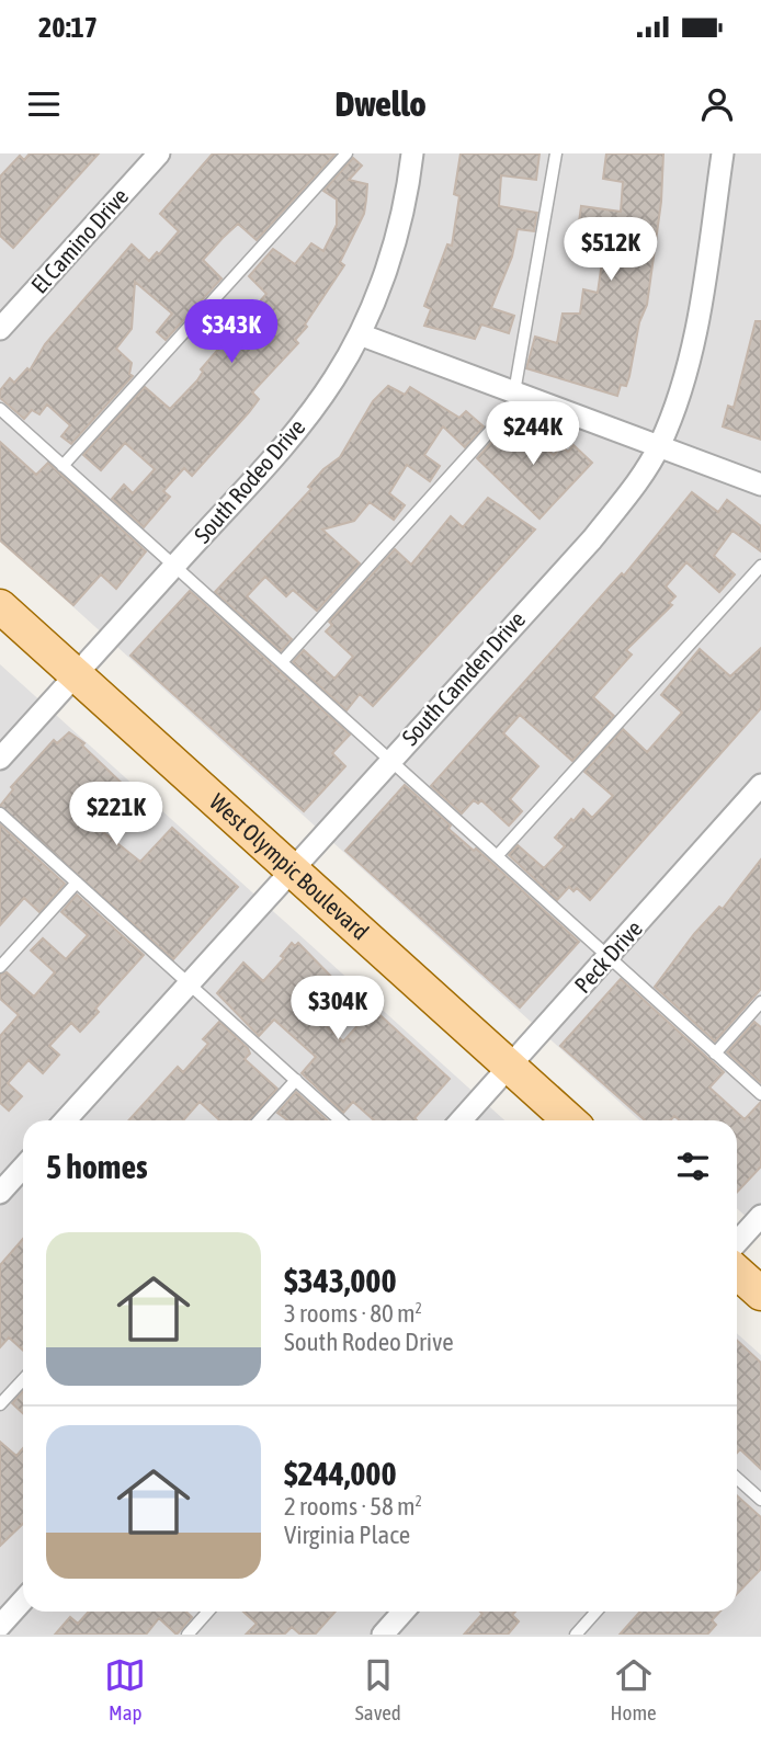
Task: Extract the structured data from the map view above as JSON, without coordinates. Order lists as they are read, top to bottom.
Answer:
{
  "streets": {
    "main road": ["West Olympic Boulevard"],
    "street": [
      "El Camino Drive",
      "South Rodeo Drive",
      "South Camden Drive",
      "Peck Drive"
    ]
  },
  "crossings": [
    ["South Rodeo Drive", "West Olympic Boulevard"],
    ["South Camden Drive", "West Olympic Boulevard"],
    ["West Olympic Boulevard", "Peck Drive"]
  ],
  "page": {
    "status": "20:17",
    "header": "Dwello",
    "price": [
      "$512K",
      "$343K",
      "$244K",
      "$221K",
      "$304K"
    ],
    "heading": "5 homes",
    "list": [
      {
        "name": "$343,000",
        "note": "3 rooms · 80 m² · South Rodeo Drive"
      },
      {
        "name": "$244,000",
        "note": "2 rooms · 58 m² · Virginia Place"
      }
    ],
    "tabs": ["Map", "Saved", "Home"]
  }
}
